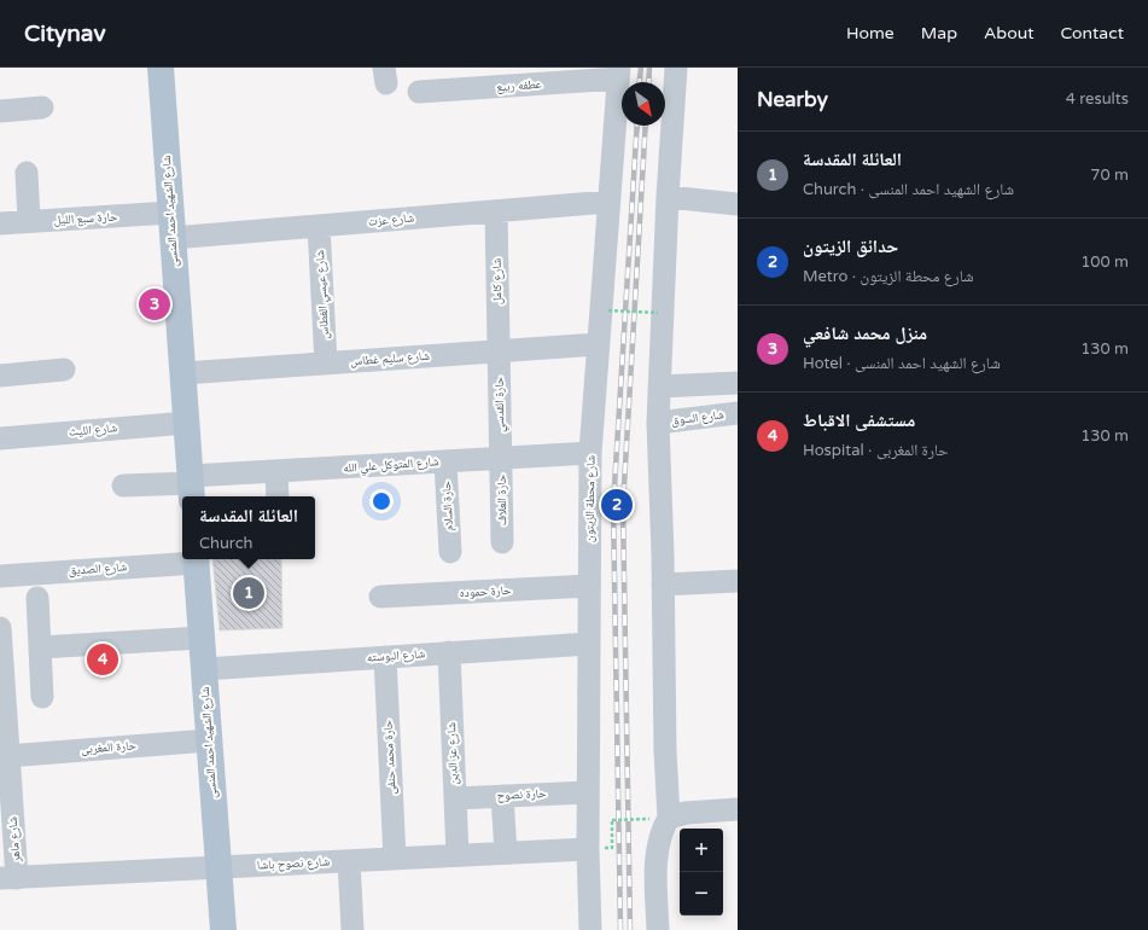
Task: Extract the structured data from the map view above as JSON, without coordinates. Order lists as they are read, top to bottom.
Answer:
{
  "streets": {
    "main road": ["شارع الشهيد احمد المنسى"],
    "street": [
      "عطفه ربيع",
      "حارة سبع الليل",
      "شارع عزت",
      "شارع كامل",
      "شارع عيسي الغطاس",
      "شارع سليم غطاس",
      "حارة القدسي",
      "شارع السوق",
      "شارع الليث",
      "شارع المتوكل علي الله",
      "شارع محطة الزيتون",
      "حارة العلاف",
      "حارة السلام",
      "شارع الصديق",
      "حارة حموده",
      "شارع البوسته",
      "حارة المغربى",
      "شارع عز الدين",
      "حارة محمد حنفى",
      "حارة نصوح",
      "شارع ماهر",
      "شارع نصوح باشا"
    ]
  },
  "crossings": [
    ["عطفه ربيع", "شارع محطة الزيتون"],
    ["شارع الشهيد احمد المنسى", "حارة سبع الليل"],
    ["شارع الشهيد احمد المنسى", "شارع عزت"],
    ["شارع الشهيد احمد المنسى", "شارع سليم غطاس"],
    ["شارع الشهيد احمد المنسى", "شارع الليث"],
    ["شارع الشهيد احمد المنسى", "شارع المتوكل علي الله"],
    ["شارع الشهيد احمد المنسى", "شارع الصديق"],
    ["شارع الشهيد احمد المنسى", "شارع البوسته"],
    ["شارع الشهيد احمد المنسى", "حارة المغربى"],
    ["شارع الشهيد احمد المنسى", "شارع نصوح باشا"],
    ["حارة سبع الليل", "شارع عزت"],
    ["شارع عزت", "شارع كامل"],
    ["شارع عزت", "شارع عيسي الغطاس"],
    ["شارع عزت", "شارع محطة الزيتون"],
    ["شارع كامل", "شارع سليم غطاس"],
    ["شارع كامل", "حارة القدسي"],
    ["شارع عيسي الغطاس", "شارع سليم غطاس"],
    ["شارع سليم غطاس", "حارة القدسي"],
    ["شارع سليم غطاس", "شارع محطة الزيتون"],
    ["حارة القدسي", "شارع المتوكل علي الله"],
    ["حارة القدسي", "حارة العلاف"],
    ["شارع المتوكل علي الله", "شارع محطة الزيتون"],
    ["شارع المتوكل علي الله", "حارة العلاف"],
    ["شارع المتوكل علي الله", "حارة السلام"],
    ["شارع محطة الزيتون", "حارة حموده"],
    ["شارع محطة الزيتون", "شارع البوسته"],
    ["شارع محطة الزيتون", "حارة نصوح"],
    ["شارع محطة الزيتون", "شارع نصوح باشا"],
    ["شارع البوسته", "شارع عز الدين"],
    ["شارع البوسته", "حارة محمد حنفى"],
    ["حارة المغربى", "شارع ماهر"],
    ["شارع عز الدين", "حارة نصوح"],
    ["شارع عز الدين", "شارع نصوح باشا"],
    ["حارة محمد حنفى", "شارع نصوح باشا"],
    ["شارع ماهر", "شارع نصوح باشا"]
  ],
  "north": "bottom right",
  "page": {
    "header": "Citynav",
    "nav": [
      "Home",
      "Map",
      "About",
      "Contact"
    ],
    "heading": ["Nearby", "4 results"],
    "list": [
      {
        "mark": "1",
        "name": "العائلة المقدسة",
        "note": "Church · شارع الشهيد احمد المنسى",
        "value": "70 m"
      },
      {
        "mark": "2",
        "name": "حدائق الزيتون",
        "note": "Metro · شارع محطة الزيتون",
        "value": "100 m"
      },
      {
        "mark": "3",
        "name": "منزل محمد شافعي",
        "note": "Hotel · شارع الشهيد احمد المنسى",
        "value": "130 m"
      },
      {
        "mark": "4",
        "name": "مستشفى الاقباط",
        "note": "Hospital · حارة المغربى",
        "value": "130 m"
      }
    ],
    "pins": [
      "3",
      "2",
      "1",
      "4"
    ],
    "popup": ["العائلة المقدسة", "Church"],
    "map_buttons": ["+", "−"]
  }
}
